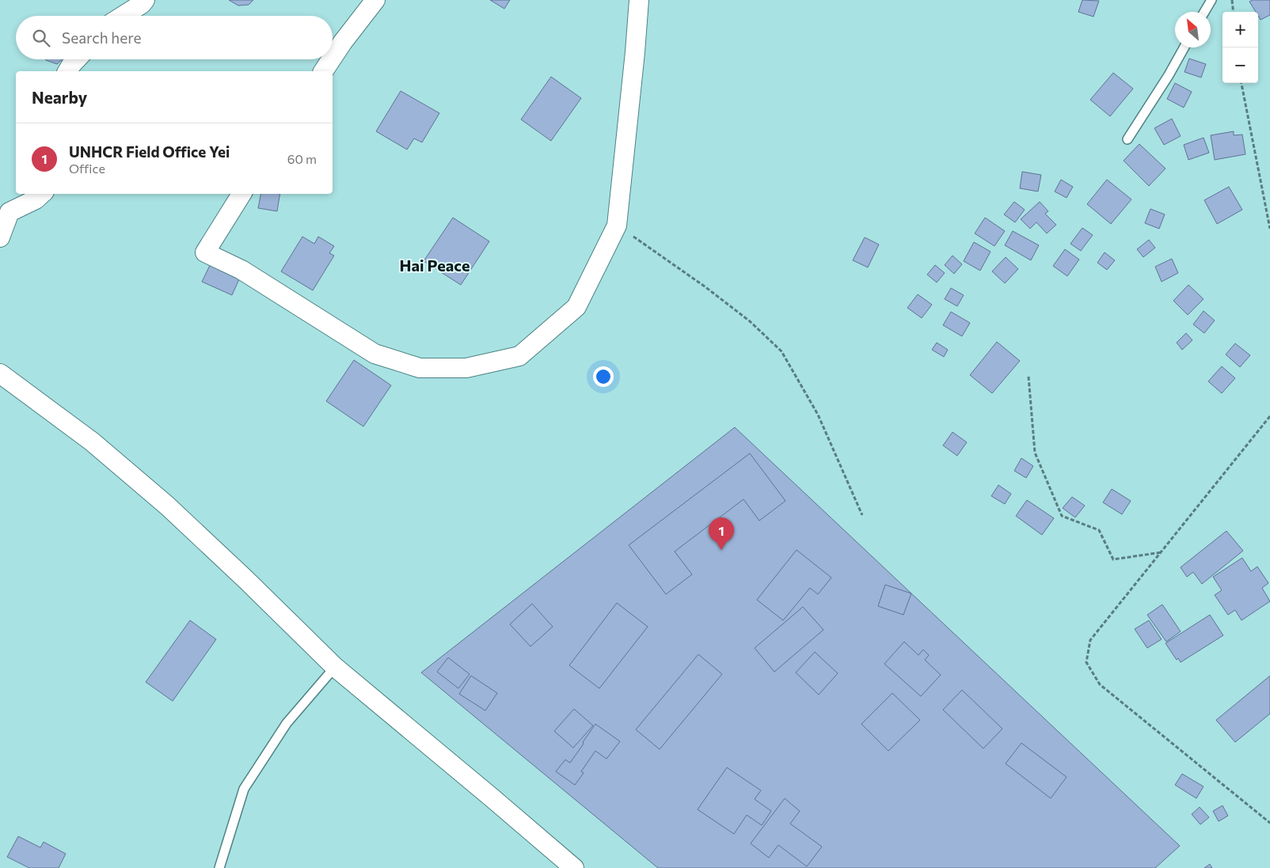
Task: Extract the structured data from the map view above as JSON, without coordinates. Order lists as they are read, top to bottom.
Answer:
{
  "districts": ["Hai Peace"],
  "north": "top left",
  "page": {
    "map_buttons": ["+", "−"],
    "search": "Search here",
    "heading": "Nearby",
    "list": [
      {
        "mark": "1",
        "name": "UNHCR Field Office Yei",
        "note": "Office",
        "value": "60 m"
      }
    ],
    "pins": "1"
  }
}
